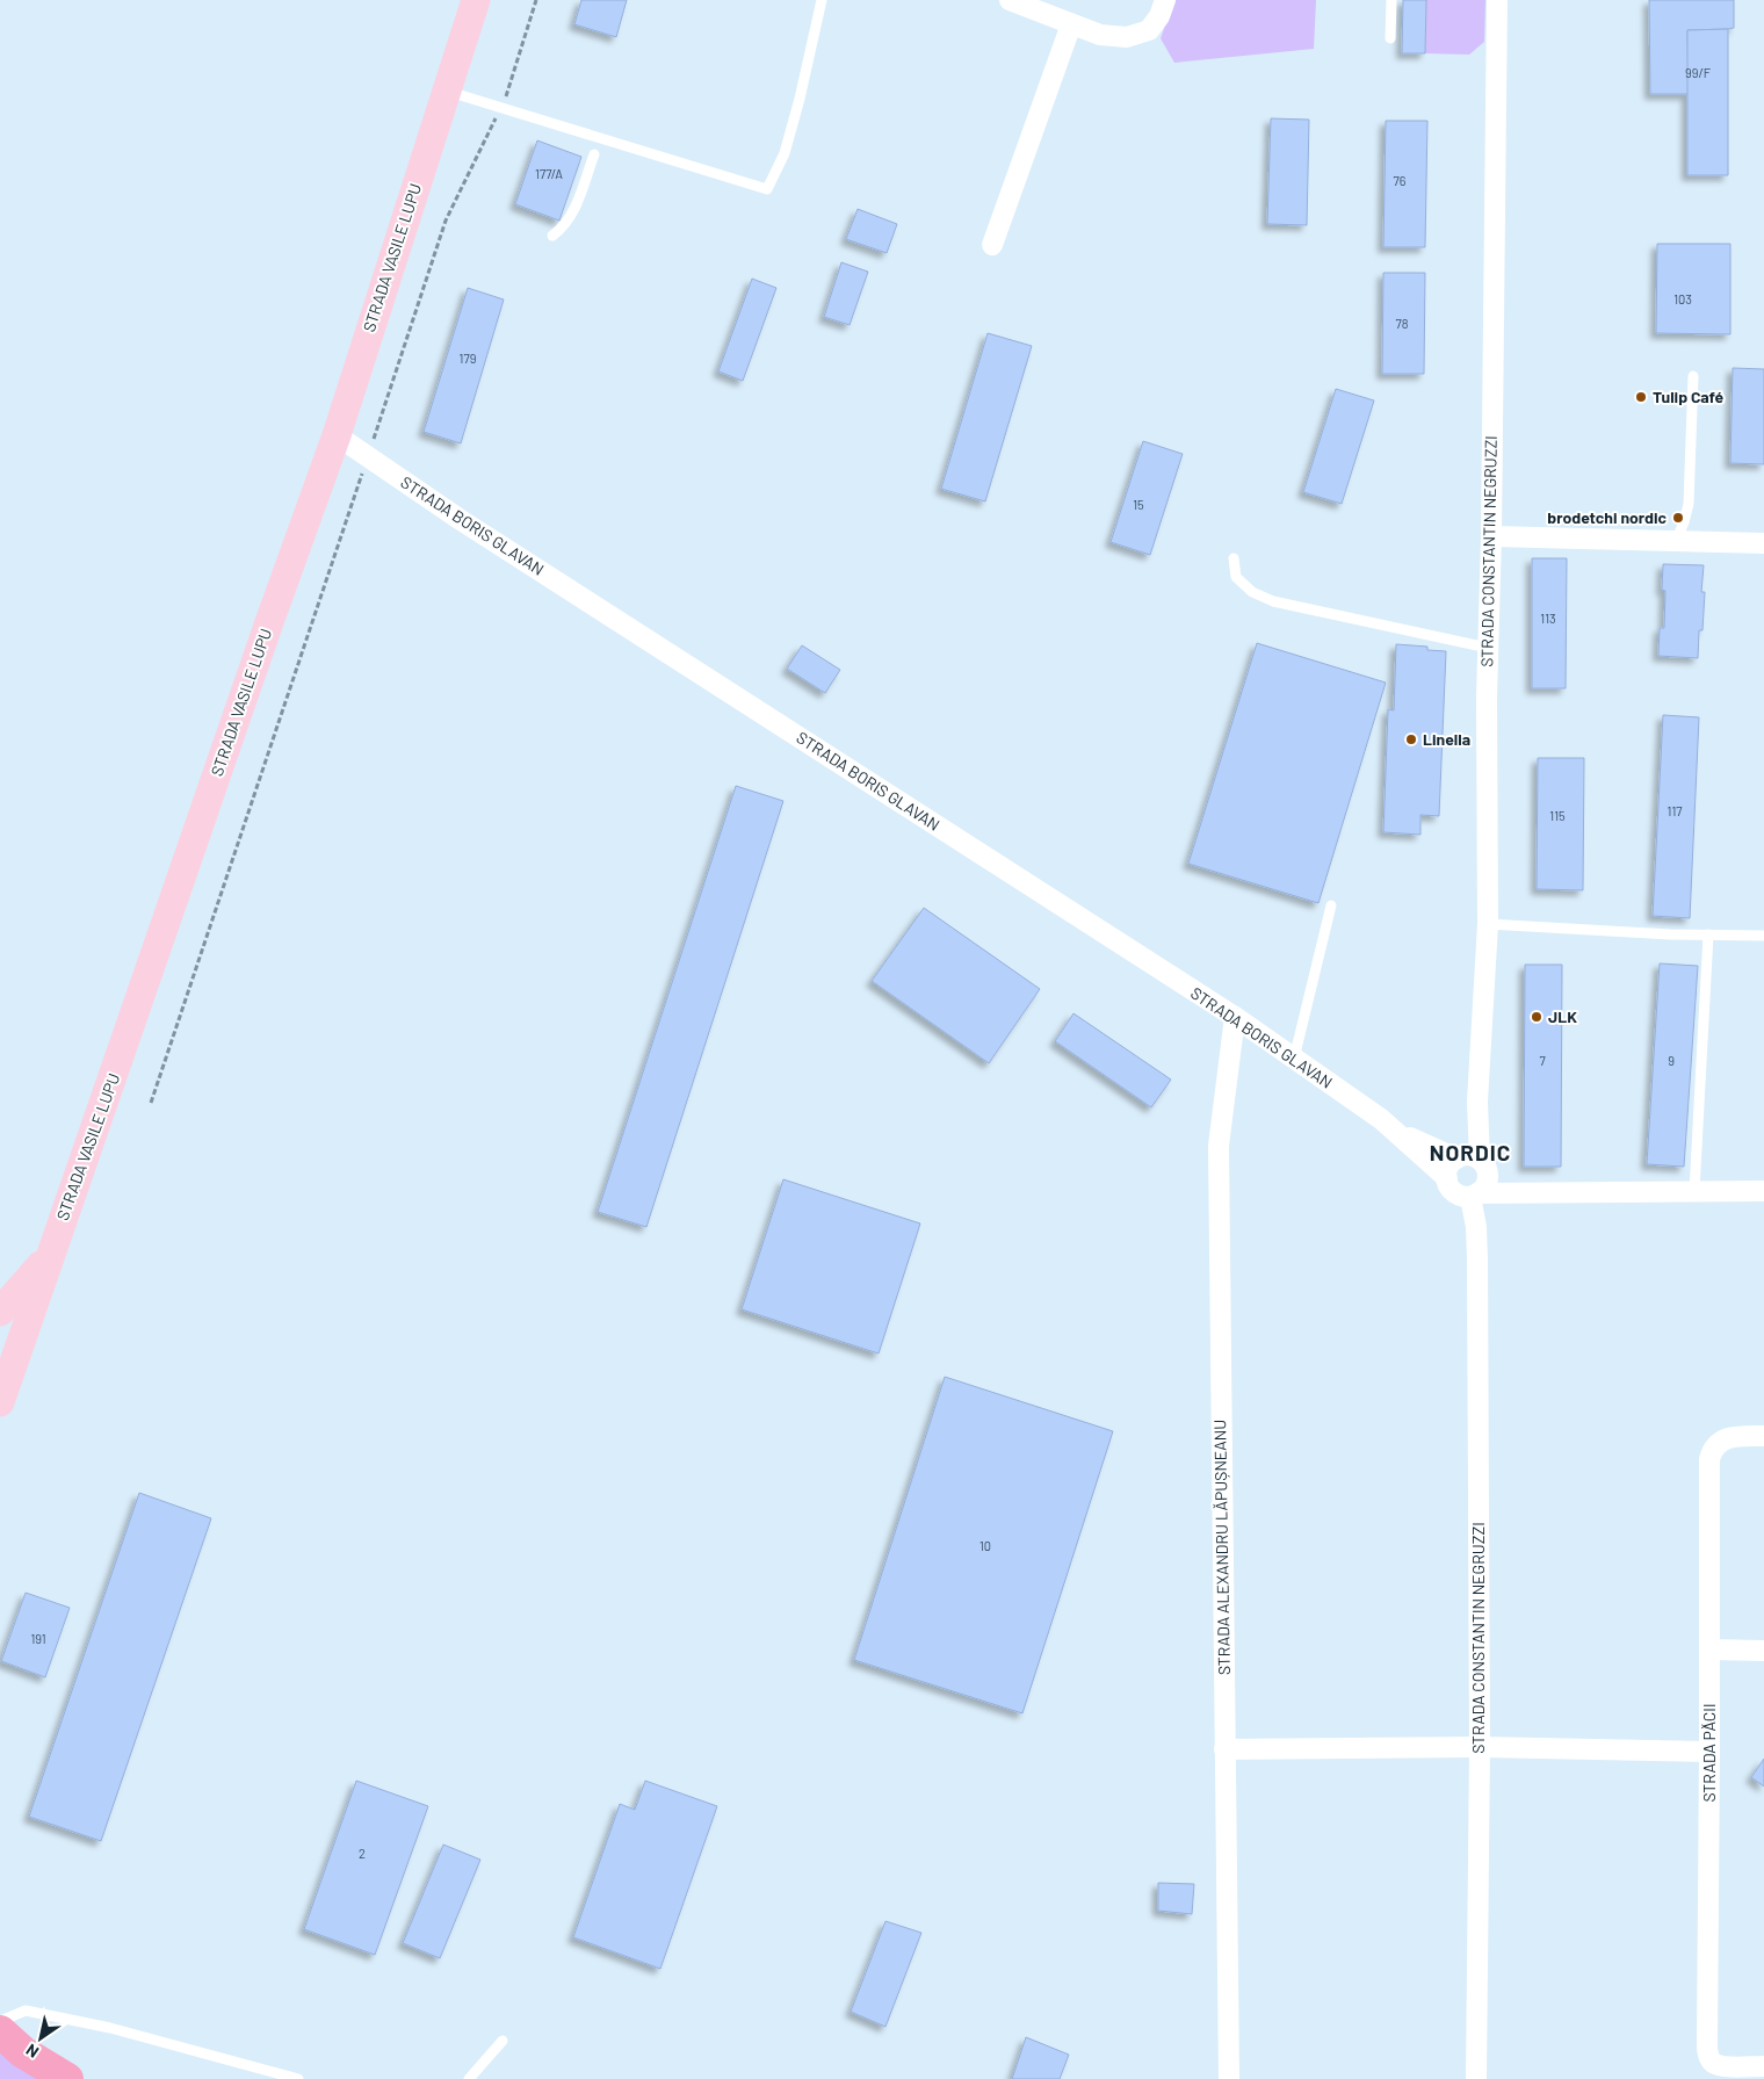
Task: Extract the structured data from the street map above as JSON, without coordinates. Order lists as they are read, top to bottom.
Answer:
{
  "streets": {
    "main road": ["STRADA VASILE LUPU"],
    "street": [
      "STRADA BORIS GLAVAN",
      "STRADA CONSTANTIN NEGRUZZI",
      "STRADA ALEXANDRU LĂPUȘNEANU",
      "STRADA PĂCII"
    ]
  },
  "crossings": [
    ["STRADA VASILE LUPU", "STRADA BORIS GLAVAN"],
    ["STRADA BORIS GLAVAN", "STRADA CONSTANTIN NEGRUZZI"],
    ["STRADA BORIS GLAVAN", "STRADA ALEXANDRU LĂPUȘNEANU"]
  ],
  "districts": ["NORDIC"],
  "places": [
    "Tulip Café",
    "brodetchi nordic",
    "Linella",
    "JLK"
  ],
  "house_numbers": [
    "99/F",
    "177/A",
    "76",
    "103",
    "78",
    "179",
    "15",
    "113",
    "117",
    "115",
    "7",
    "9",
    "10",
    "191",
    "2"
  ],
  "north": "bottom left"
}
